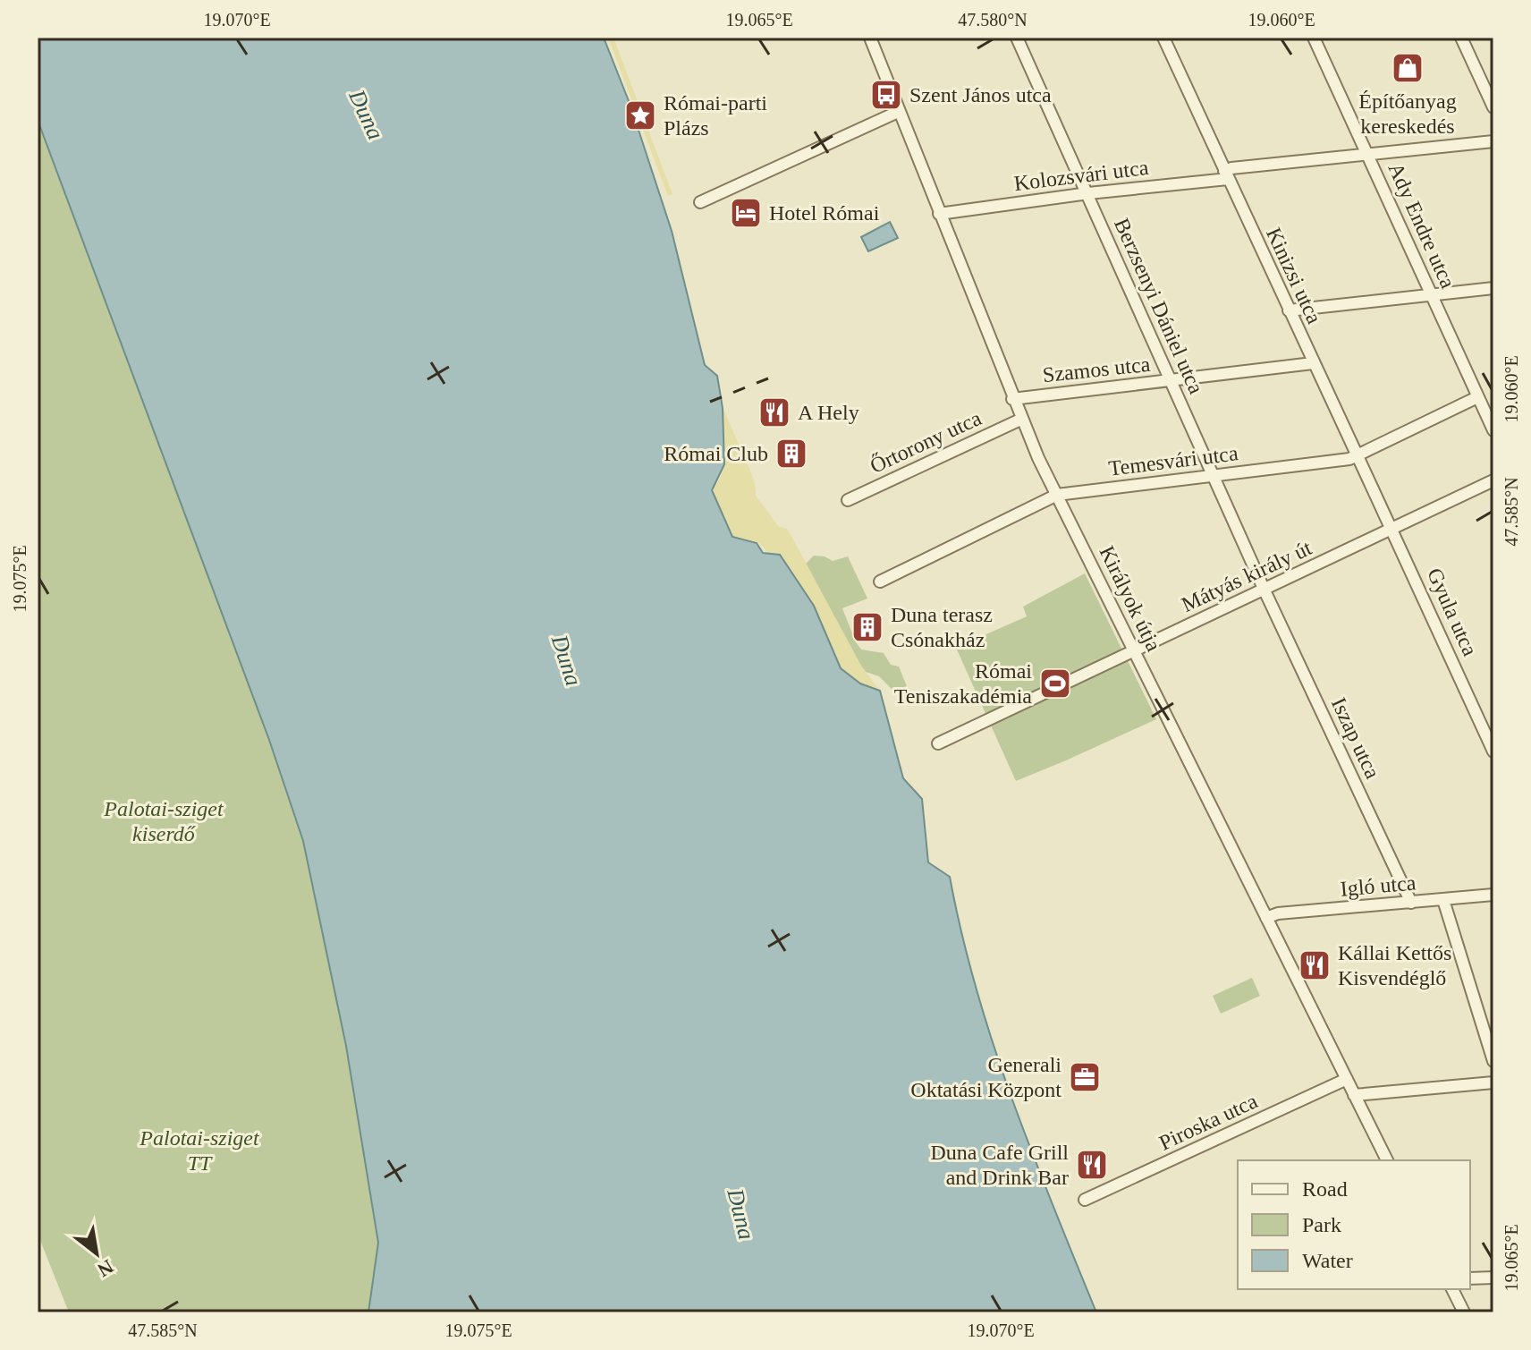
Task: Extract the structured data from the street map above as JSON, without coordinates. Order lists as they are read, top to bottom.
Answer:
{
  "streets": {
    "street": [
      "Kolozsvári utca",
      "Ady Endre utca",
      "Kinizsi utca",
      "Berzsenyi Dániel utca",
      "Szamos utca",
      "Őrtorony utca",
      "Temesvári utca",
      "Mátyás király út",
      "Királyok útja",
      "Gyula utca",
      "Iszap utca",
      "Igló utca",
      "Piroska utca"
    ]
  },
  "crossings": [
    ["Kolozsvári utca", "Ady Endre utca"],
    ["Kolozsvári utca", "Kinizsi utca"],
    ["Kolozsvári utca", "Berzsenyi Dániel utca"],
    ["Kolozsvári utca", "Királyok útja"],
    ["Ady Endre utca", "Temesvári utca"],
    ["Kinizsi utca", "Szamos utca"],
    ["Kinizsi utca", "Temesvári utca"],
    ["Kinizsi utca", "Mátyás király út"],
    ["Kinizsi utca", "Gyula utca"],
    ["Berzsenyi Dániel utca", "Szamos utca"],
    ["Berzsenyi Dániel utca", "Temesvári utca"],
    ["Berzsenyi Dániel utca", "Mátyás király út"],
    ["Berzsenyi Dániel utca", "Iszap utca"],
    ["Szamos utca", "Királyok útja"],
    ["Őrtorony utca", "Királyok útja"],
    ["Temesvári utca", "Királyok útja"],
    ["Mátyás király út", "Királyok útja"],
    ["Mátyás király út", "Gyula utca"],
    ["Mátyás király út", "Iszap utca"],
    ["Királyok útja", "Igló utca"],
    ["Királyok útja", "Piroska utca"],
    ["Iszap utca", "Igló utca"]
  ],
  "water": ["Duna"],
  "parks": ["Palotai-sziget kiserdő", "Palotai-sziget TT"],
  "places": {
    "shop": ["Építőanyag kereskedés"],
    "bus stop": ["Szent János utca"],
    "place": ["Római-parti Plázs"],
    "hotel": ["Hotel Római"],
    "restaurant": ["A Hely", "Kállai Kettős Kisvendéglő", "Duna Cafe Grill and Drink Bar"],
    "building": ["Római Club", "Duna terasz Csónakház"],
    "sports": ["Római Teniszakadémia"],
    "office": ["Generali Oktatási Központ"]
  },
  "legend": ["Road", "Park", "Water"],
  "north": "bottom right",
  "coordinates": [
    "19.070°E",
    "19.065°E",
    "47.580°N",
    "19.060°E",
    "47.585°N",
    "19.075°E"
  ]
}
